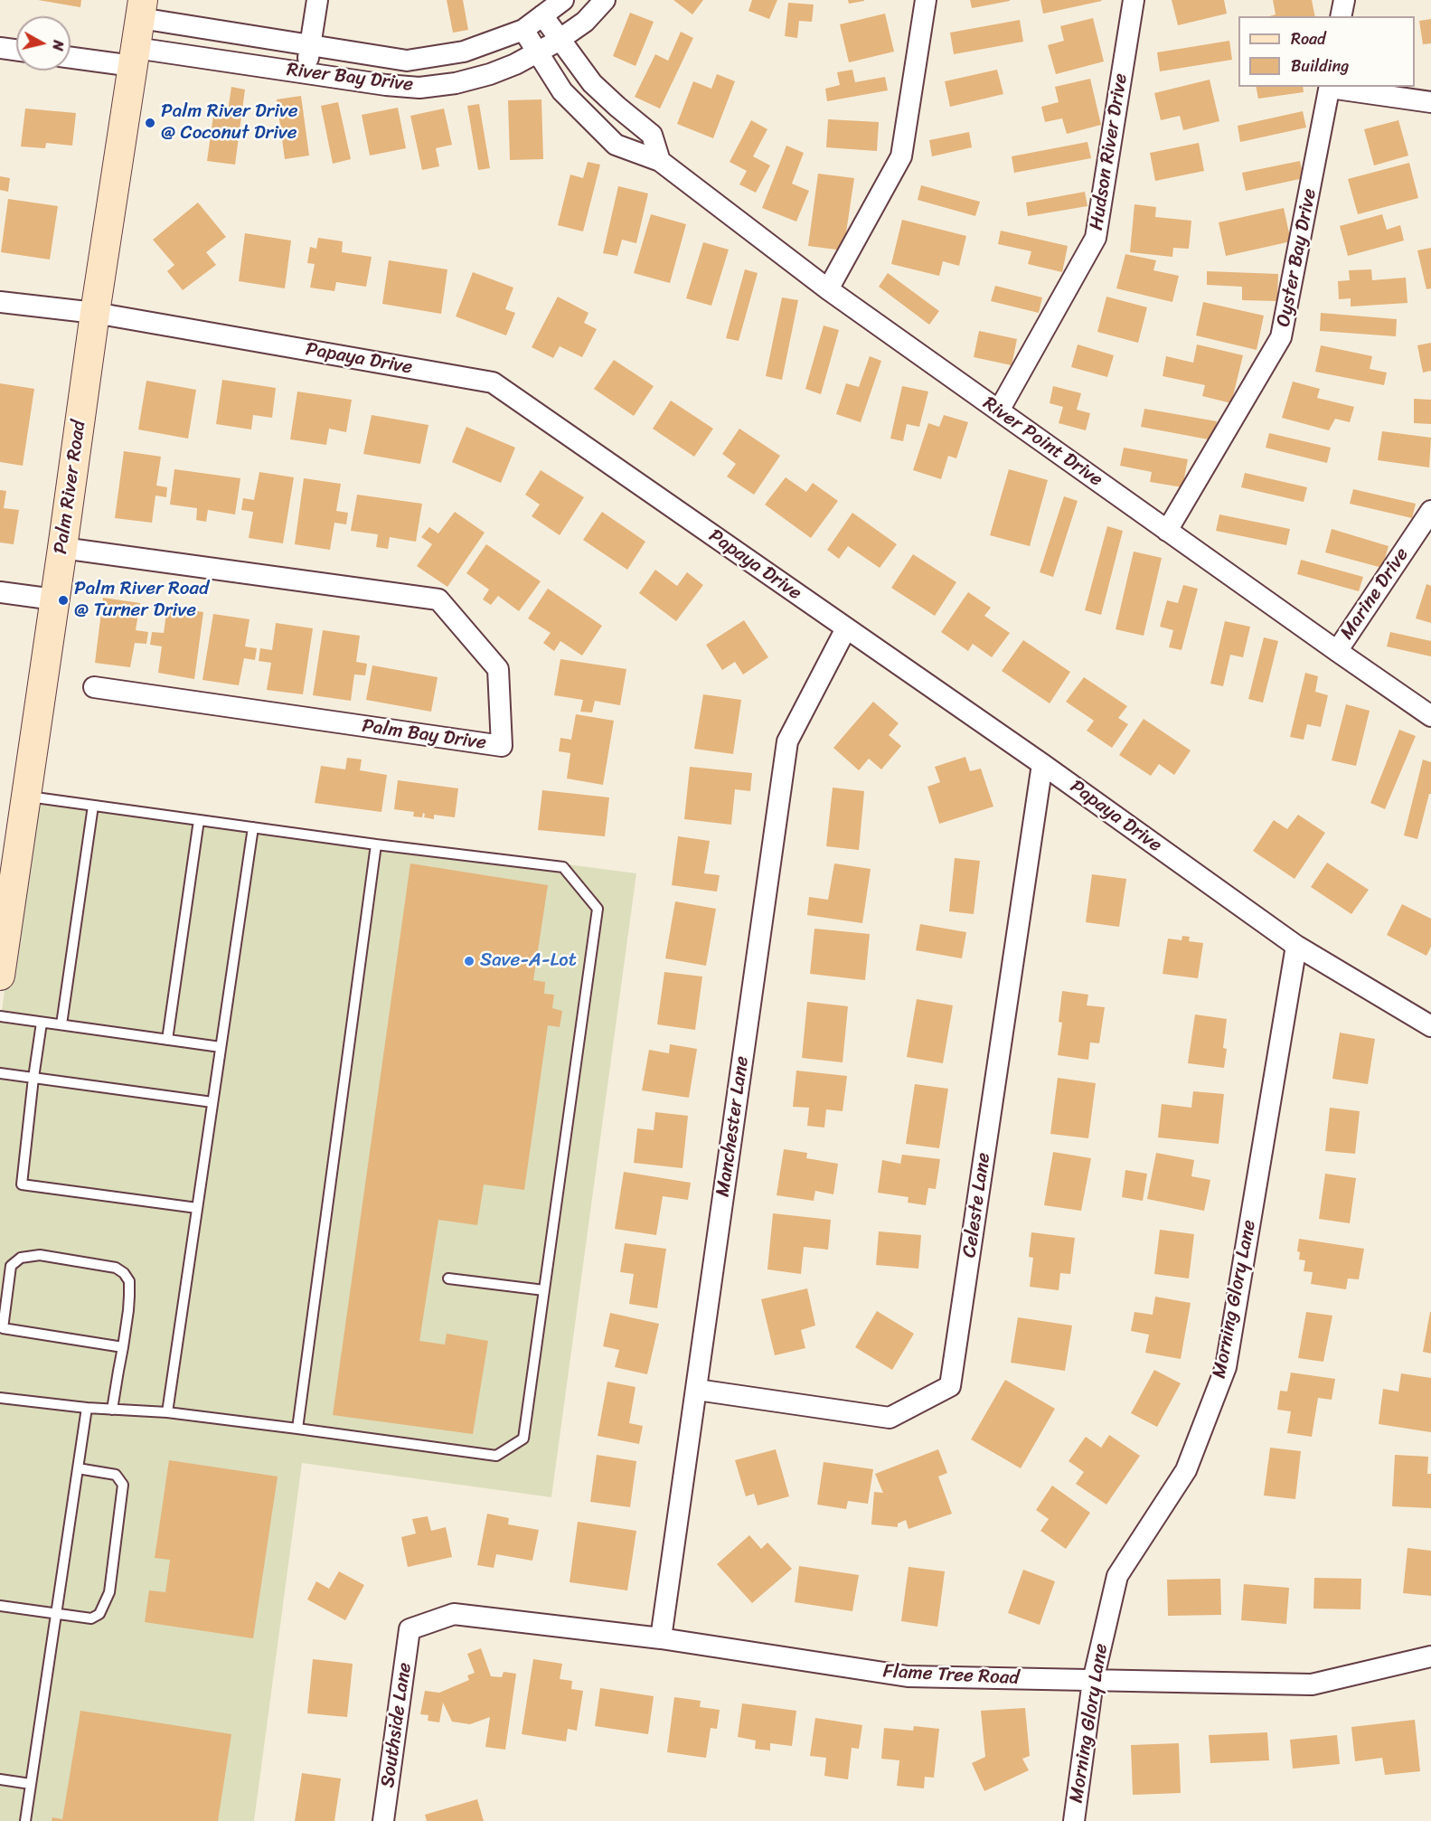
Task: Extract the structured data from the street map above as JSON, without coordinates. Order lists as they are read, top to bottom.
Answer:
{
  "streets": {
    "street": [
      "River Bay Drive",
      "Hudson River Drive",
      "Oyster Bay Drive",
      "Papaya Drive",
      "River Point Drive",
      "Palm River Road",
      "Marine Drive",
      "Palm Bay Drive",
      "Manchester Lane",
      "Celeste Lane",
      "Morning Glory Lane",
      "Flame Tree Road",
      "Southside Lane"
    ]
  },
  "crossings": [
    ["River Bay Drive", "River Point Drive"],
    ["River Bay Drive", "Palm River Road"],
    ["Hudson River Drive", "River Point Drive"],
    ["Oyster Bay Drive", "River Point Drive"],
    ["Papaya Drive", "Palm River Road"],
    ["Papaya Drive", "Manchester Lane"],
    ["Papaya Drive", "Celeste Lane"],
    ["Papaya Drive", "Morning Glory Lane"],
    ["River Point Drive", "Marine Drive"],
    ["Palm River Road", "Palm Bay Drive"],
    ["Manchester Lane", "Celeste Lane"],
    ["Manchester Lane", "Flame Tree Road"],
    ["Morning Glory Lane", "Flame Tree Road"],
    ["Flame Tree Road", "Southside Lane"]
  ],
  "places": ["Palm River Drive @ Coconut Drive", "Palm River Road @ Turner Drive", "Save-A-Lot"],
  "legend": ["Road", "Building"],
  "north": "right"
}
